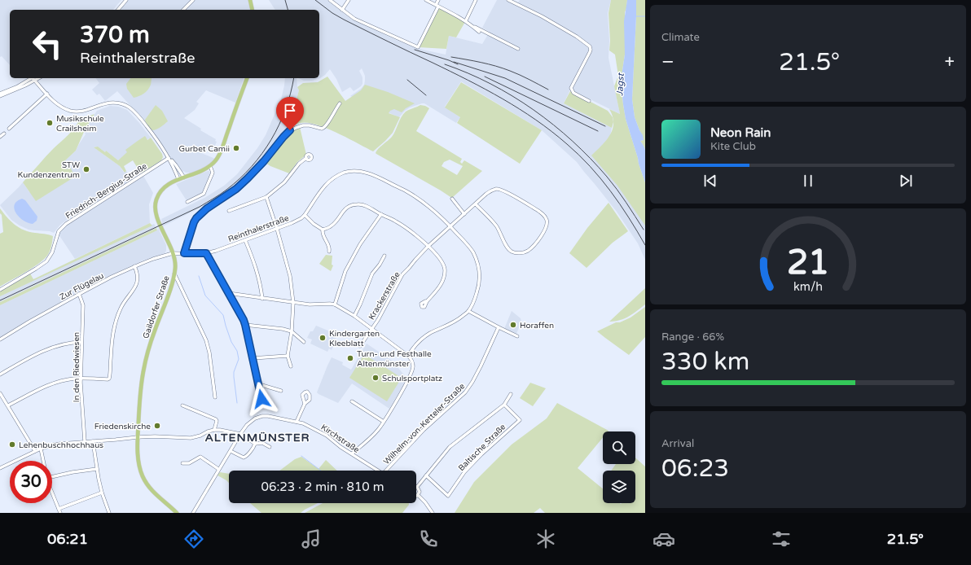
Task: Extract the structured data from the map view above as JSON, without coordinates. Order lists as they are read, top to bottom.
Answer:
{
  "streets": {
    "main road": ["Gaildorfer Straße"],
    "street": [
      "Friedrich-Bergius-Straße",
      "Reinthalerstraße",
      "Zur Flügelau",
      "Krackerstraße",
      "In den Riedwiesen",
      "Wilhelm-von-Ketteler-Straße",
      "Kirchstraße",
      "Baltische Straße"
    ]
  },
  "crossings": [
    ["Reinthalerstraße", "Zur Flügelau"],
    ["Reinthalerstraße", "Krackerstraße"],
    ["Reinthalerstraße", "Gaildorfer Straße"],
    ["Zur Flügelau", "Gaildorfer Straße"],
    ["Zur Flügelau", "In den Riedwiesen"]
  ],
  "districts": ["ALTENMÜNSTER"],
  "water": ["Jagst"],
  "places": [
    "Musikschule Crailsheim",
    "Gurbet Camii",
    "STW Kundenzentrum",
    "Horaffen",
    "Kindergarten Kleeblatt",
    "Turn- und Festhalle Altenmünster",
    "Schulsportplatz",
    "Friedenskirche",
    "Lehenbuschhochhaus"
  ],
  "page": {
    "tile": [
      "Climate",
      ["Range · 66%", "330 km"],
      ["Arrival", "06:23"]
    ],
    "turn": ["370 m", "Reinthalerstraße"],
    "heat": ["−", "21.5°", "+"],
    "song": ["Neon Rain", "Kite Club"],
    "limit": "30",
    "trip": "06:23 · 2 min · 810 m",
    "tabs": ["06:21", "21.5°"],
    "gauge": ["21", "km/h"]
  }
}
